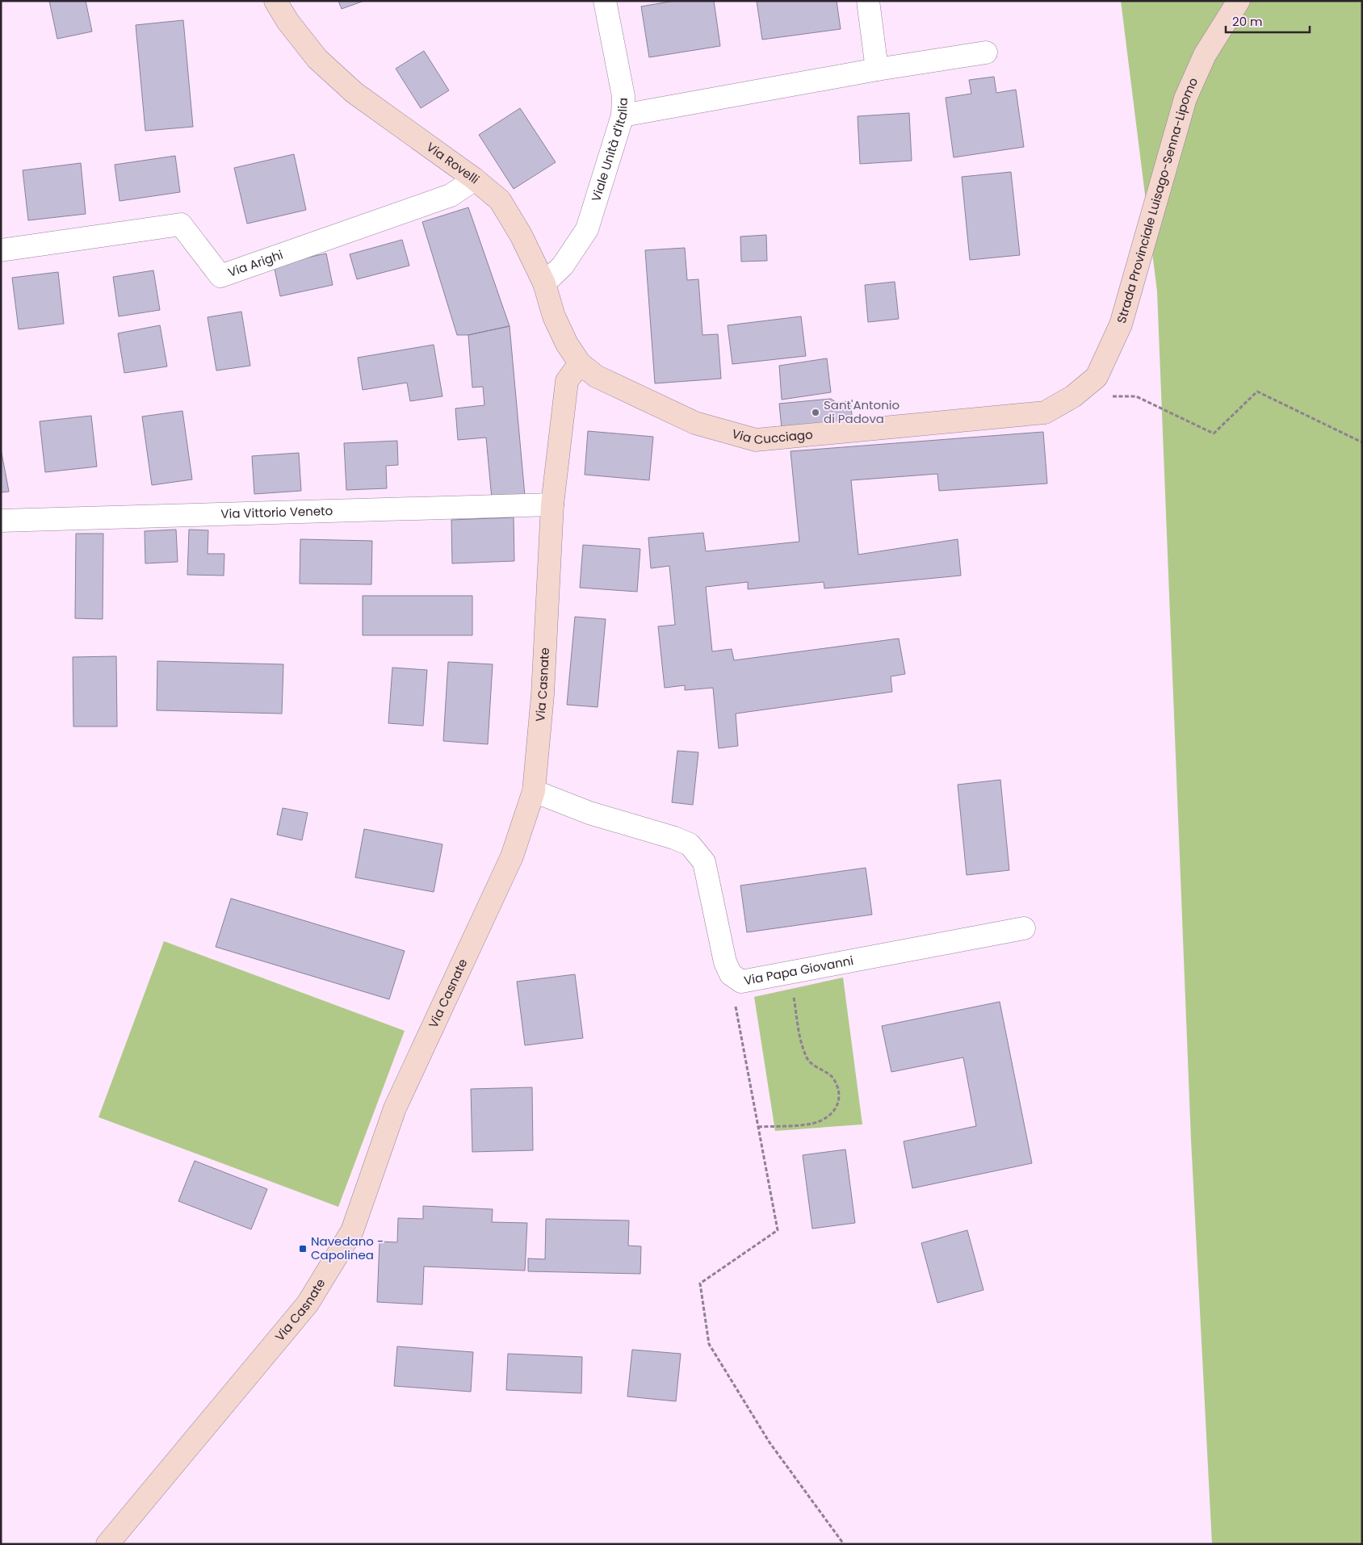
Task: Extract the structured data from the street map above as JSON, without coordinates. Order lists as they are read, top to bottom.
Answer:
{
  "streets": {
    "street": [
      "Viale Unità d'Italia",
      "Via Rovelli",
      "Strada Provinciale Luisago-Senna-Lipomo",
      "Via Arighi",
      "Via Cucciago",
      "Via Vittorio Veneto",
      "Via Casnate",
      "Via Papa Giovanni"
    ]
  },
  "crossings": [
    ["Viale Unità d'Italia", "Via Rovelli"],
    ["Via Rovelli", "Via Arighi"],
    ["Via Rovelli", "Via Cucciago"],
    ["Via Rovelli", "Via Casnate"],
    ["Strada Provinciale Luisago-Senna-Lipomo", "Via Cucciago"],
    ["Via Cucciago", "Via Casnate"],
    ["Via Vittorio Veneto", "Via Casnate"],
    ["Via Casnate", "Via Papa Giovanni"]
  ],
  "places": {
    "other": ["Sant'Antonio di Padova"],
    "transit": ["Navedano - Capolinea"]
  },
  "scale_bar": "20 m"
}
